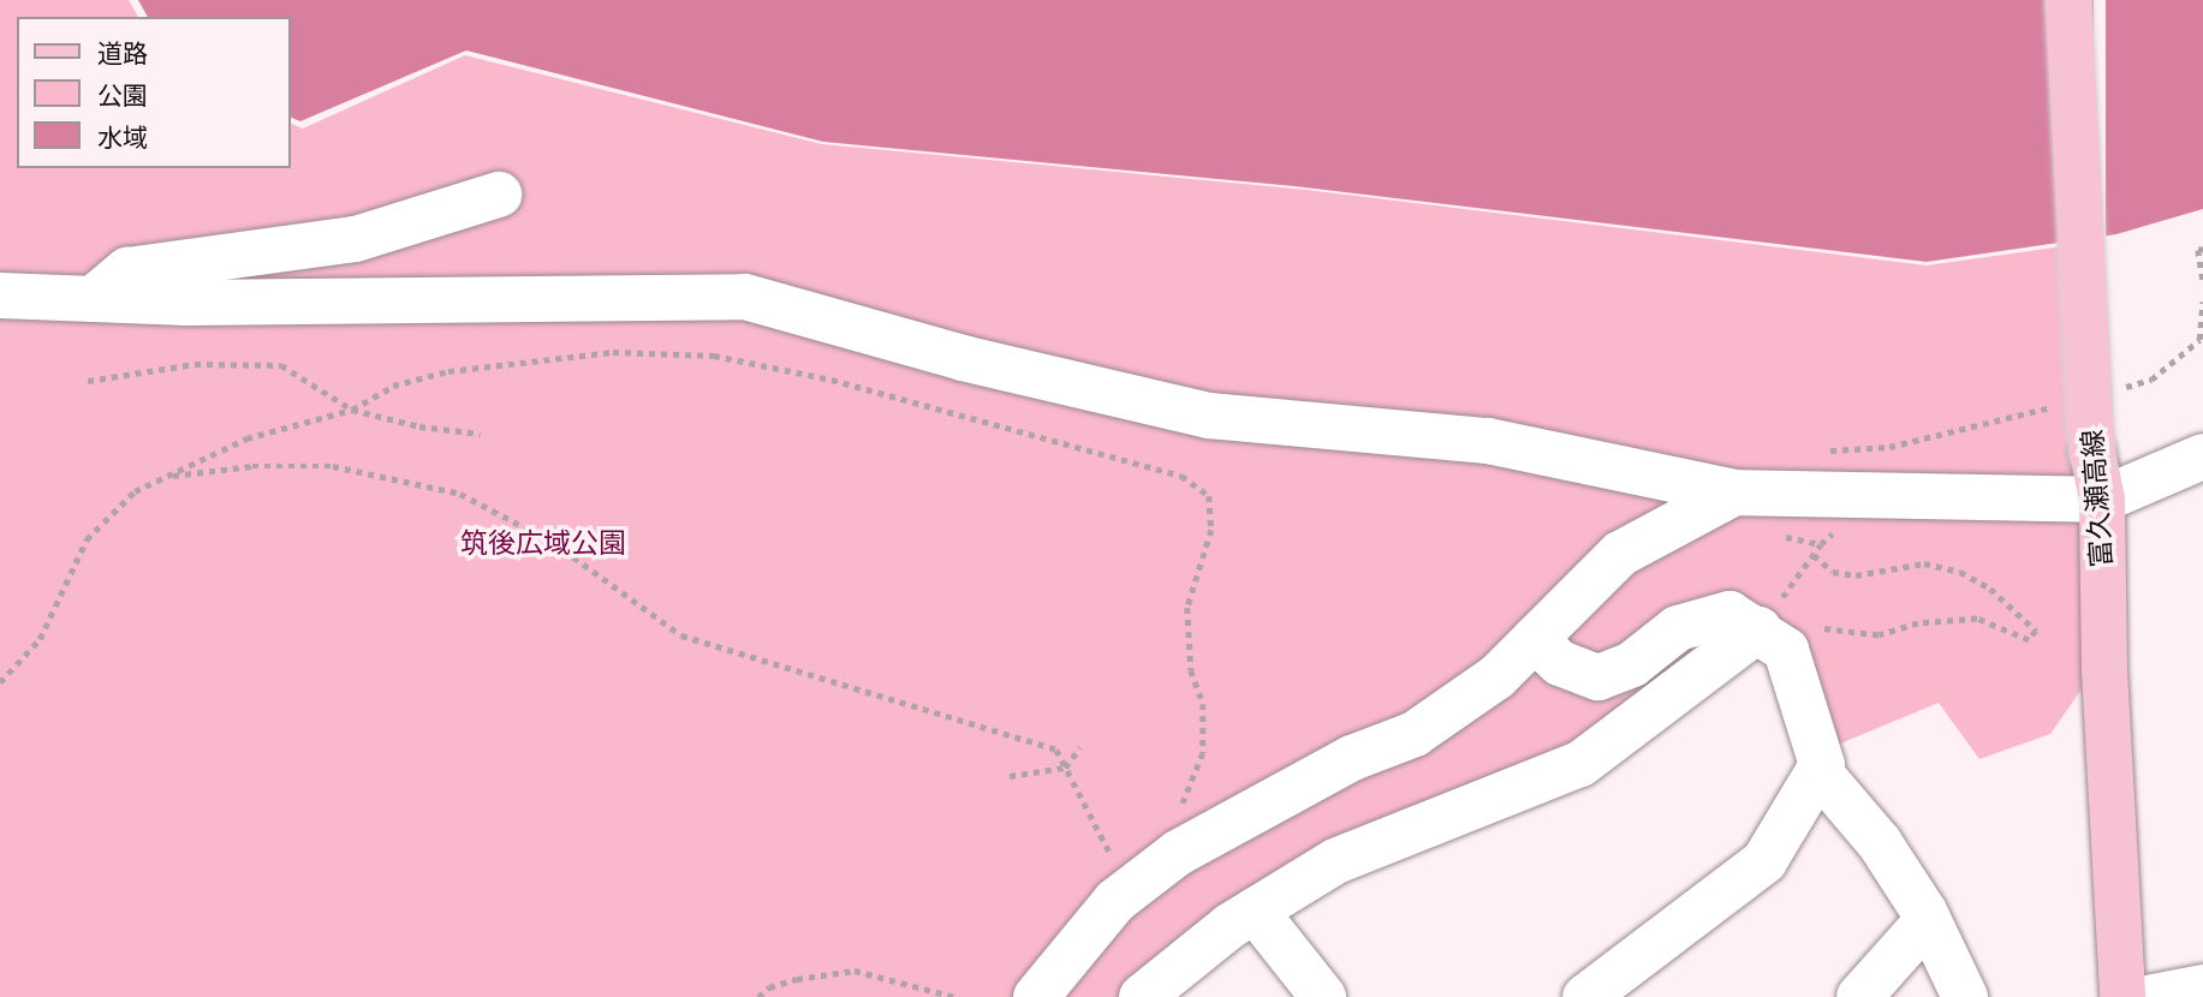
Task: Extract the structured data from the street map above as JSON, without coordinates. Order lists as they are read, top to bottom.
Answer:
{
  "streets": {
    "main road": ["富久瀬高線"]
  },
  "parks": ["筑後広域公園"],
  "legend": ["道路", "公園", "水域"]
}
